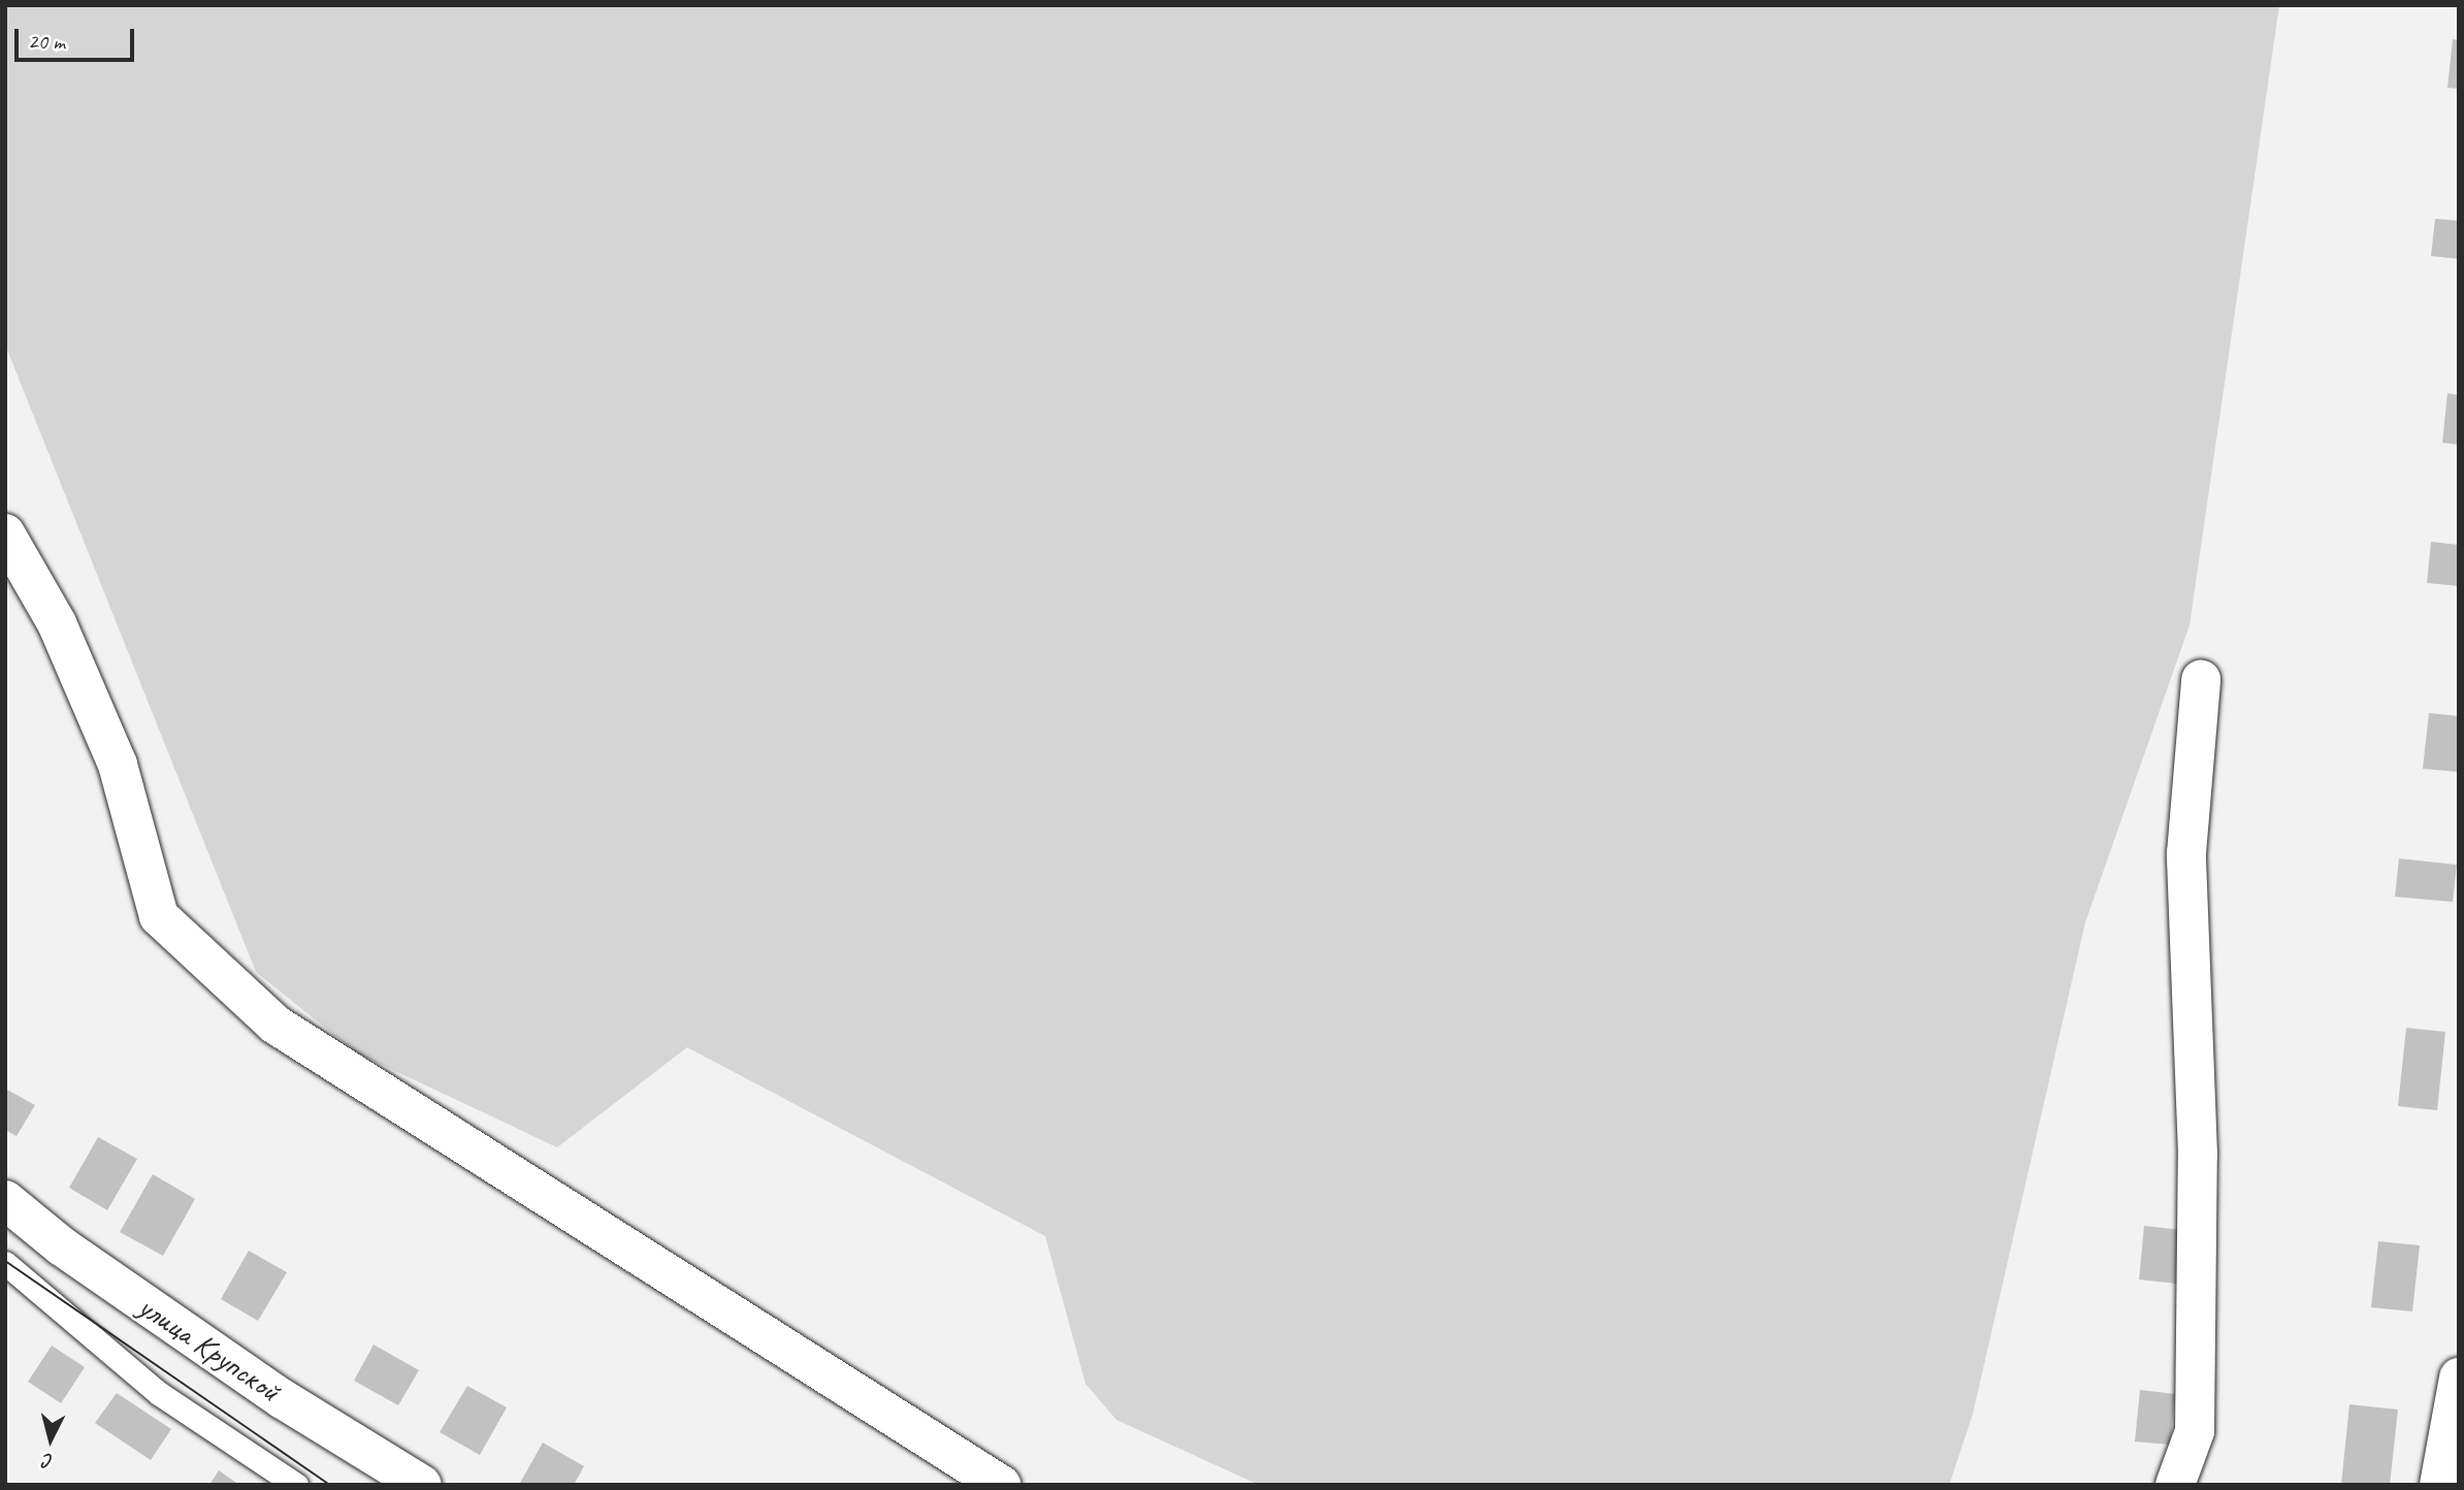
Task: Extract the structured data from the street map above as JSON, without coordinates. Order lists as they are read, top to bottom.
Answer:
{
  "streets": {
    "street": ["улица Крупской"]
  },
  "scale_bar": "20 m",
  "north": "bottom"
}
